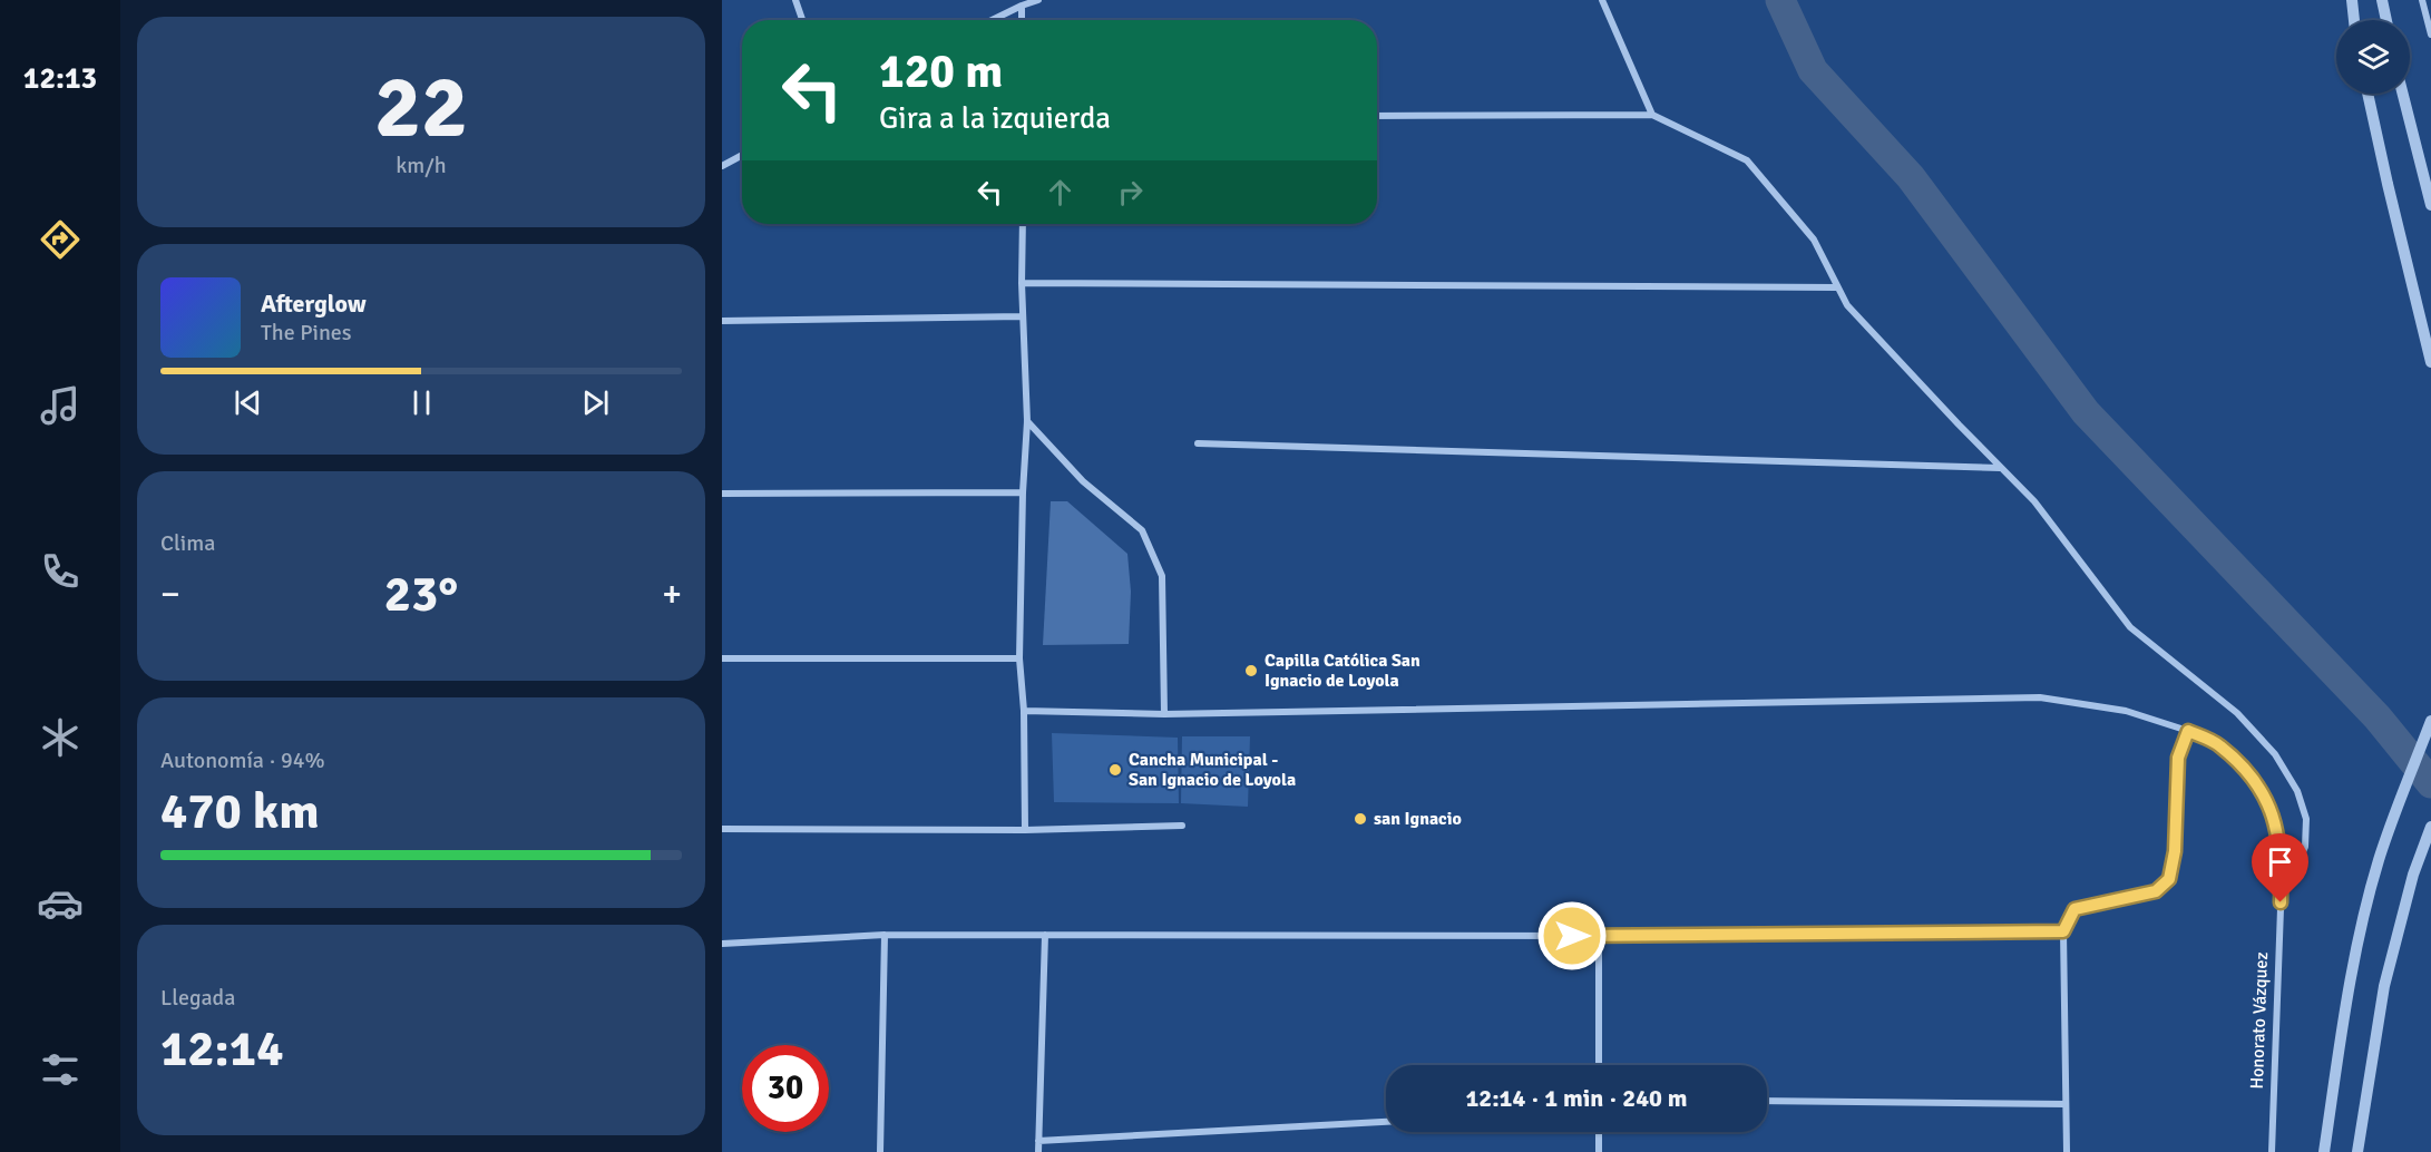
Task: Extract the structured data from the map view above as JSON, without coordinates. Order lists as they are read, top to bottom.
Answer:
{
  "streets": {
    "street": ["Honorato Vázquez"]
  },
  "places": ["Capilla Católica San Ignacio de Loyola", "Cancha Municipal - San Ignacio de Loyola", "san Ignacio"],
  "page": {
    "tabs": "12:13",
    "tile": [
      ["22", "km/h"],
      "Clima",
      ["Autonomía · 94%", "470 km"],
      ["Llegada", "12:14"]
    ],
    "turn": ["120 m", "Gira a la izquierda"],
    "song": ["Afterglow", "The Pines"],
    "heat": ["−", "23°", "+"],
    "limit": "30",
    "trip": "12:14 · 1 min · 240 m"
  }
}
